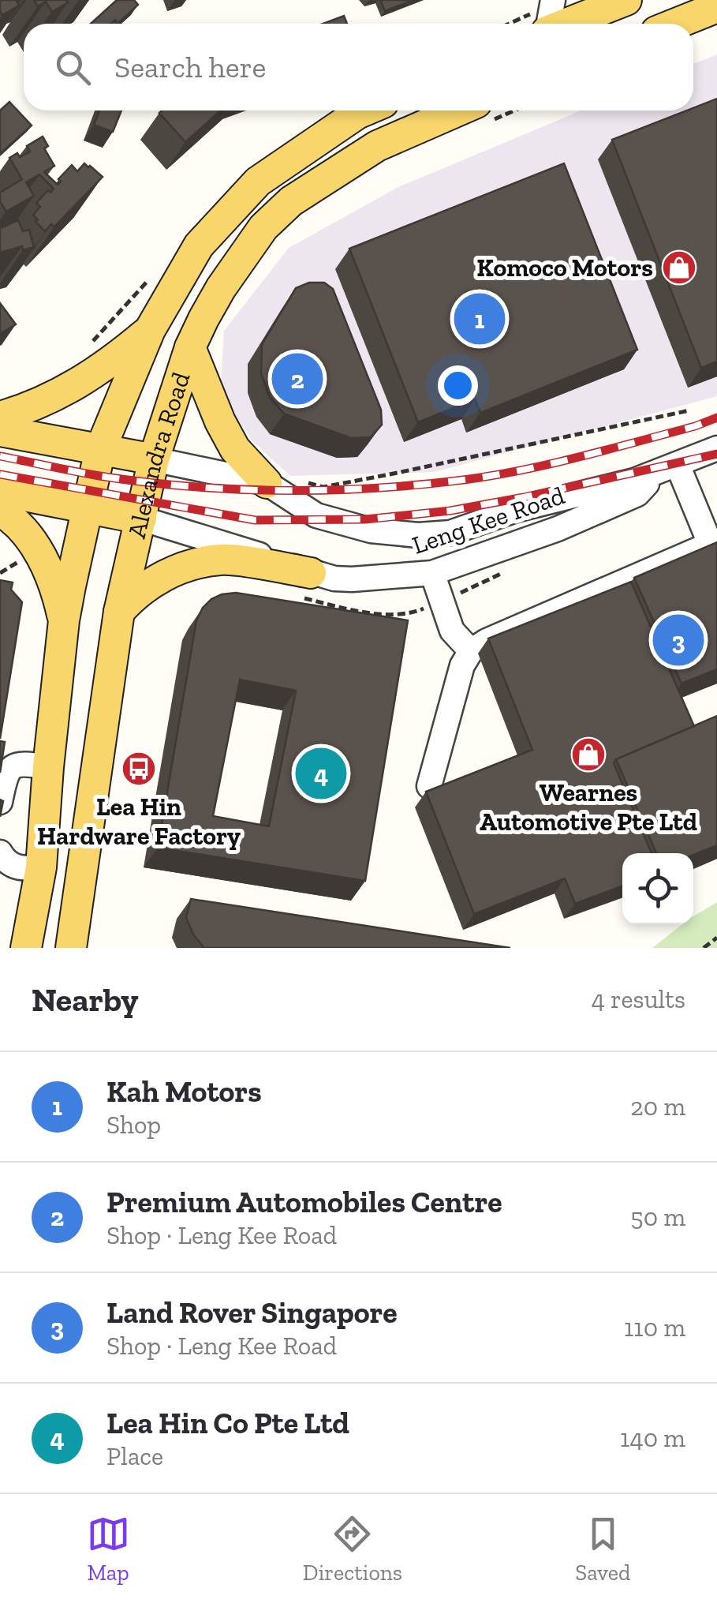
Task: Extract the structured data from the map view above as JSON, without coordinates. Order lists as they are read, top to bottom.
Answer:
{
  "streets": {
    "main road": ["Alexandra Road"],
    "street": ["Leng Kee Road"]
  },
  "crossings": [
    ["Alexandra Road", "Leng Kee Road"]
  ],
  "places": {
    "shop": ["Komoco Motors", "Wearnes Automotive Pte Ltd"],
    "bus stop": ["Lea Hin Hardware Factory"]
  },
  "page": {
    "search": "Search here",
    "pins": [
      "1",
      "2",
      "3",
      "4"
    ],
    "heading": ["Nearby", "4 results"],
    "list": [
      {
        "mark": "1",
        "name": "Kah Motors",
        "note": "Shop",
        "value": "20 m"
      },
      {
        "mark": "2",
        "name": "Premium Automobiles Centre",
        "note": "Shop · Leng Kee Road",
        "value": "50 m"
      },
      {
        "mark": "3",
        "name": "Land Rover Singapore",
        "note": "Shop · Leng Kee Road",
        "value": "110 m"
      },
      {
        "mark": "4",
        "name": "Lea Hin Co Pte Ltd",
        "note": "Place",
        "value": "140 m"
      }
    ],
    "nav": ["Map", "Directions", "Saved"]
  }
}
